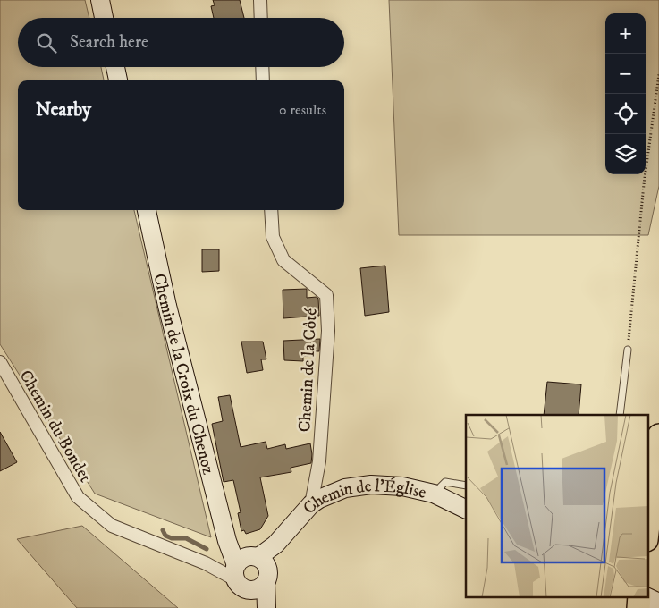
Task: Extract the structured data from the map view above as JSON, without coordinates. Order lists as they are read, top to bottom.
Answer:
{
  "streets": {
    "street": [
      "Chemin de la Côté",
      "Chemin de la Croix du Chenoz",
      "Chemin du Bondet",
      "Chemin de l'Église"
    ]
  },
  "crossings": [
    ["Chemin de la Côté", "Chemin de l'Église"],
    ["Chemin de la Croix du Chenoz", "Chemin du Bondet"],
    ["Chemin de la Croix du Chenoz", "Chemin de l'Église"],
    ["Chemin du Bondet", "Chemin de l'Église"]
  ],
  "page": {
    "map_buttons": ["+", "−"],
    "search": "Search here",
    "heading": ["Nearby", "0 results"]
  }
}
